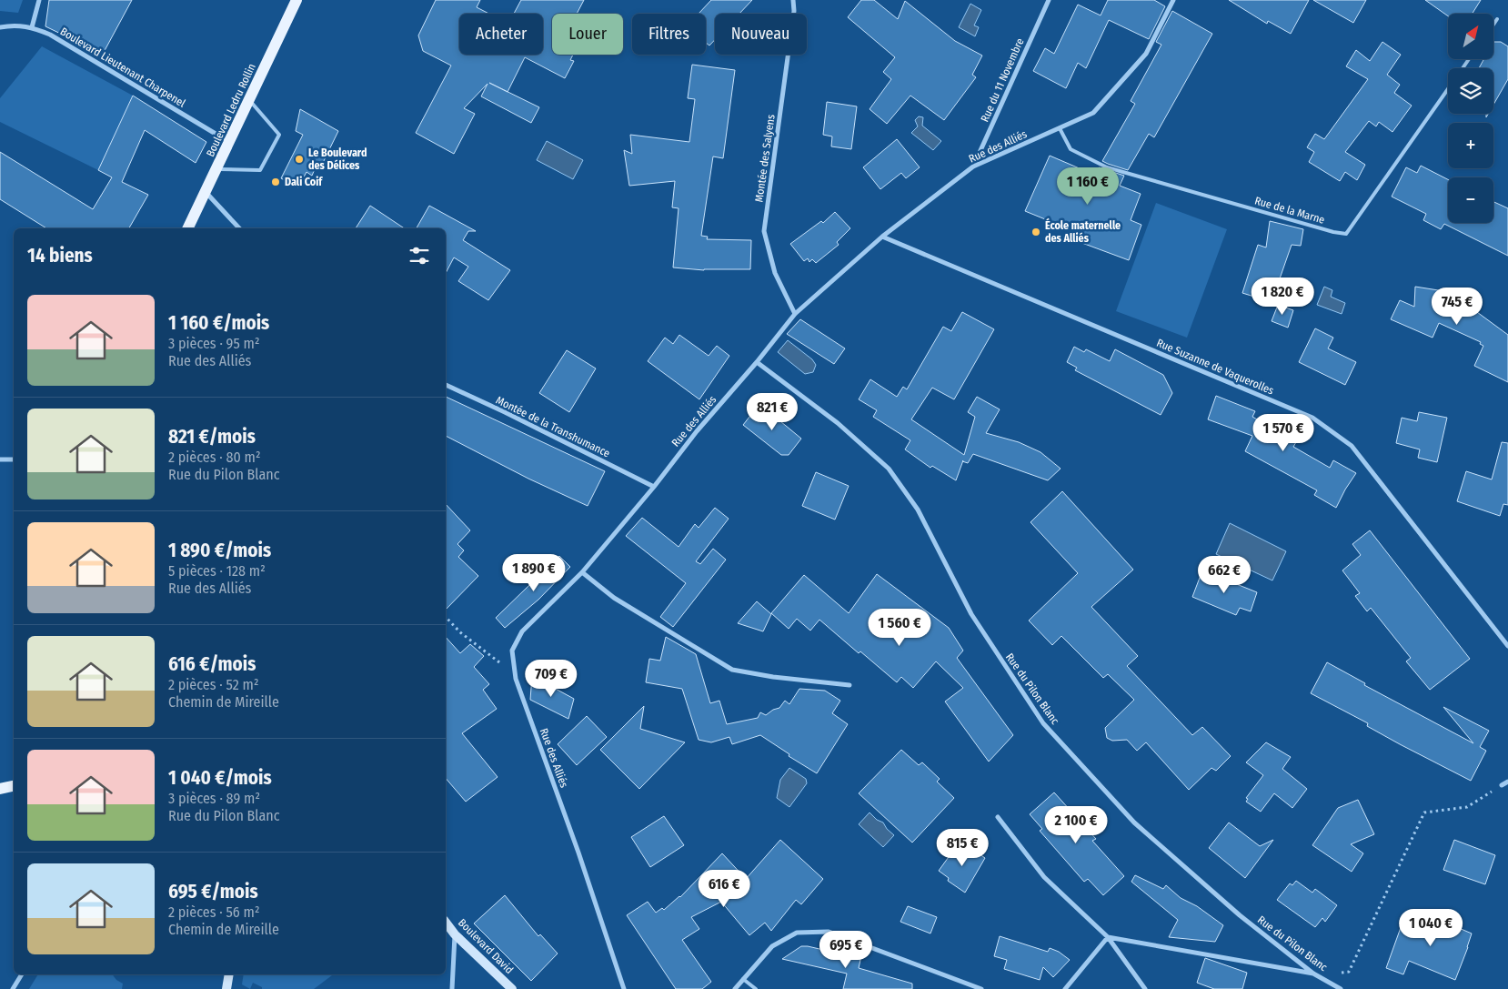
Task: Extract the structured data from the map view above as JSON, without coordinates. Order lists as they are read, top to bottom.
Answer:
{
  "streets": {
    "main road": ["Boulevard Ledru Rollin"],
    "street": [
      "Boulevard Lieutenant Charpenel",
      "Rue du 11 Novembre",
      "Rue des Alliés",
      "Montée des Salyens",
      "Rue Suzanne de Vaquerolles",
      "Montée de la Transhumance",
      "Rue du Pilon Blanc",
      "Boulevard David"
    ],
    "lane": ["Rue de la Marne"]
  },
  "crossings": [
    ["Boulevard Lieutenant Charpenel", "Boulevard Ledru Rollin"],
    ["Rue du 11 Novembre", "Rue des Alliés"],
    ["Rue des Alliés", "Montée des Salyens"],
    ["Rue des Alliés", "Rue de la Marne"],
    ["Rue des Alliés", "Rue Suzanne de Vaquerolles"],
    ["Rue des Alliés", "Montée de la Transhumance"],
    ["Rue des Alliés", "Rue du Pilon Blanc"]
  ],
  "places": ["Le Boulevard des Délices", "Dali Coif", "École maternelle des Alliés"],
  "north": "top right",
  "page": {
    "map_buttons": ["+", "−"],
    "chip": [
      "Acheter",
      "Louer",
      "Filtres",
      "Nouveau"
    ],
    "price": [
      "1 160 €",
      "1 820 €",
      "745 €",
      "821 €",
      "1 570 €",
      "1 890 €",
      "662 €",
      "1 560 €",
      "709 €",
      "2 100 €",
      "815 €",
      "616 €",
      "1 040 €",
      "695 €"
    ],
    "heading": "14 biens",
    "list": [
      {
        "name": "1 160 €/mois",
        "note": "3 pièces · 95 m² · Rue des Alliés"
      },
      {
        "name": "821 €/mois",
        "note": "2 pièces · 80 m² · Rue du Pilon Blanc"
      },
      {
        "name": "1 890 €/mois",
        "note": "5 pièces · 128 m² · Rue des Alliés"
      },
      {
        "name": "616 €/mois",
        "note": "2 pièces · 52 m² · Chemin de Mireille"
      },
      {
        "name": "1 040 €/mois",
        "note": "3 pièces · 89 m² · Rue du Pilon Blanc"
      },
      {
        "name": "695 €/mois",
        "note": "2 pièces · 56 m² · Chemin de Mireille"
      }
    ]
  }
}
